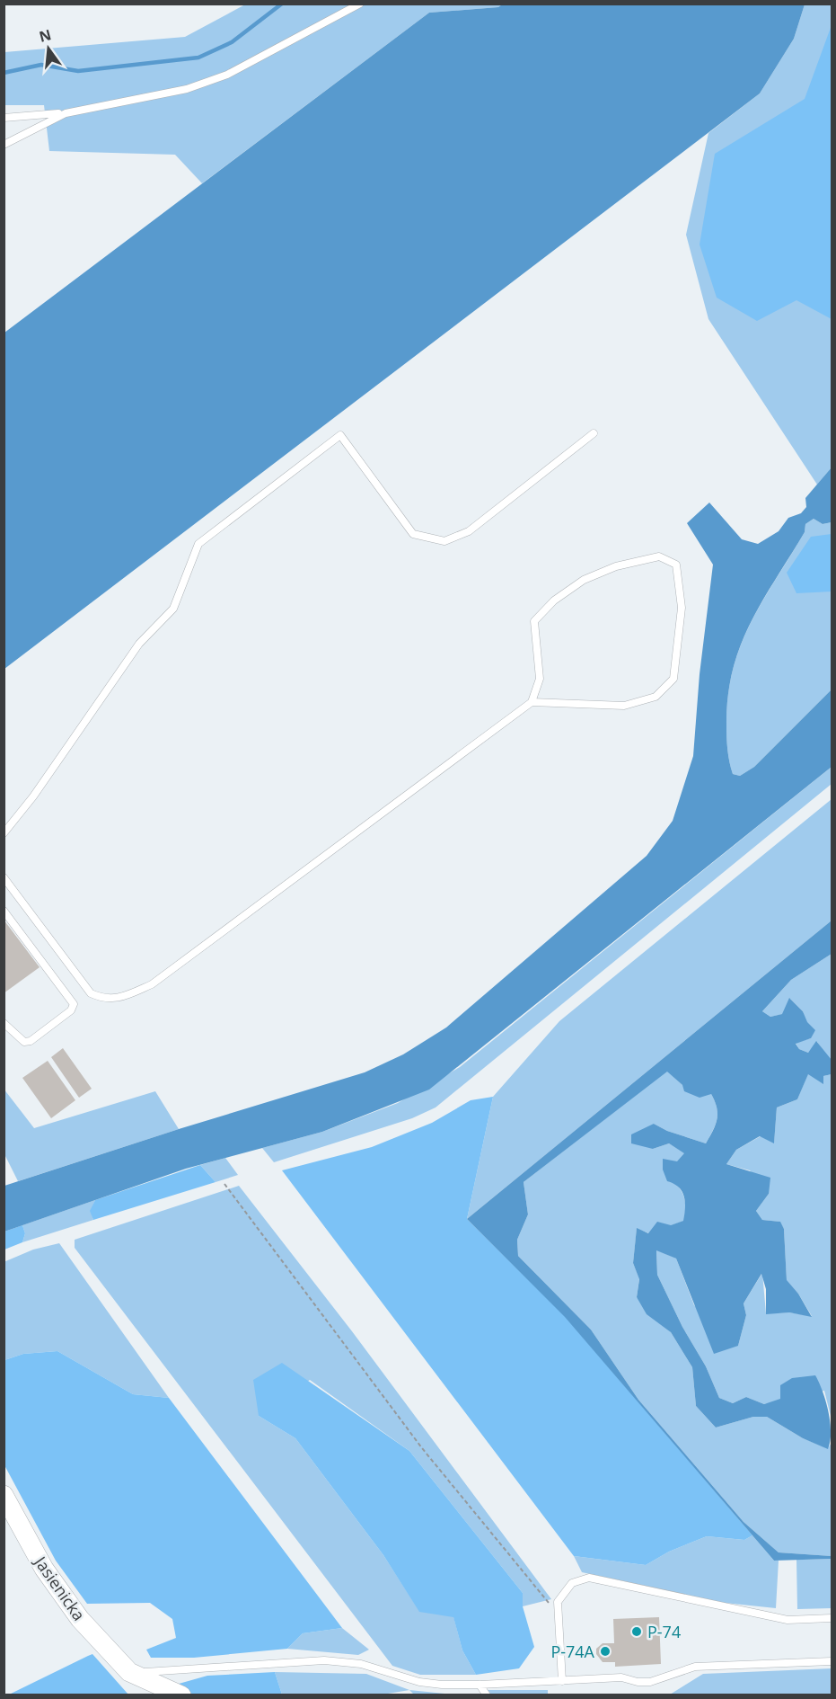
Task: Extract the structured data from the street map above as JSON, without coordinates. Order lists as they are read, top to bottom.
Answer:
{
  "streets": {
    "main road": ["Jasienicka"]
  },
  "places": ["P-74", "P-74A"],
  "north": "top"
}
